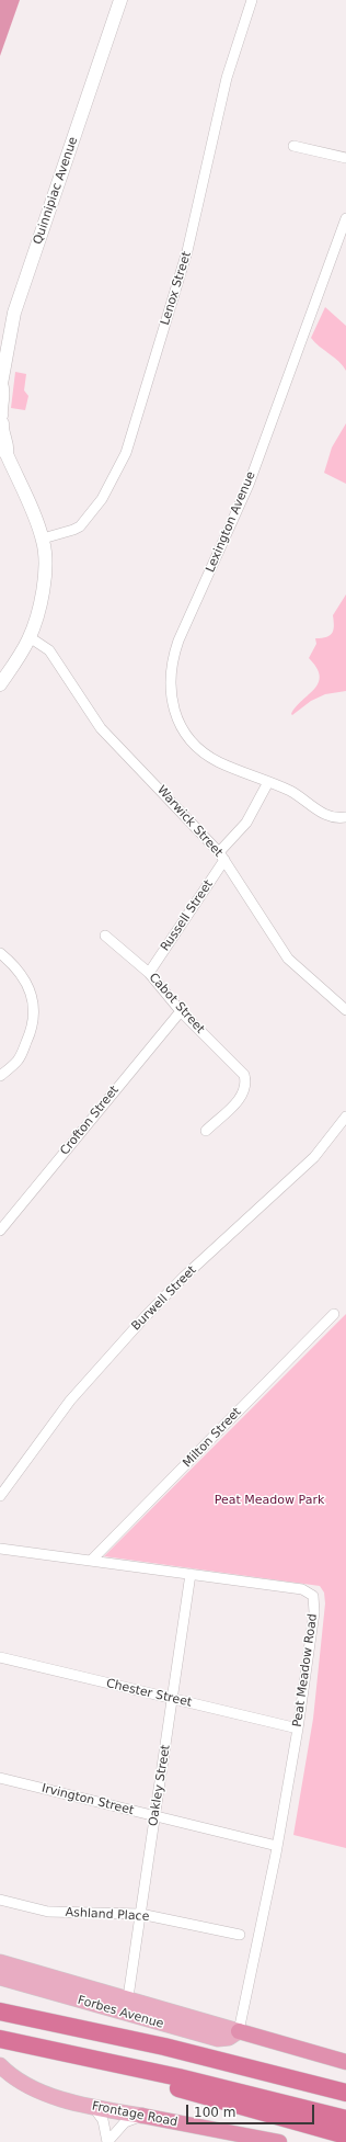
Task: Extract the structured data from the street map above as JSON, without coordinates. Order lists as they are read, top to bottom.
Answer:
{
  "streets": {
    "highway": ["Forbes Avenue", "Frontage Road"],
    "main road": ["Quinnipiac Avenue"],
    "street": [
      "Lenox Street",
      "Lexington Avenue",
      "Warwick Street",
      "Russell Street",
      "Cabot Street",
      "Crofton Street",
      "Burwell Street",
      "Milton Street",
      "Peat Meadow Road",
      "Chester Street",
      "Oakley Street",
      "Irvington Street",
      "Ashland Place"
    ]
  },
  "crossings": [
    ["Quinnipiac Avenue", "Lenox Street"],
    ["Quinnipiac Avenue", "Warwick Street"],
    ["Lexington Avenue", "Russell Street"],
    ["Warwick Street", "Russell Street"],
    ["Russell Street", "Cabot Street"],
    ["Cabot Street", "Crofton Street"],
    ["Milton Street", "Peat Meadow Road"],
    ["Peat Meadow Road", "Chester Street"],
    ["Peat Meadow Road", "Oakley Street"],
    ["Peat Meadow Road", "Irvington Street"],
    ["Peat Meadow Road", "Forbes Avenue"],
    ["Chester Street", "Oakley Street"],
    ["Oakley Street", "Irvington Street"],
    ["Oakley Street", "Ashland Place"],
    ["Oakley Street", "Forbes Avenue"]
  ],
  "parks": ["Peat Meadow Park"],
  "scale_bar": "100 m"
}
